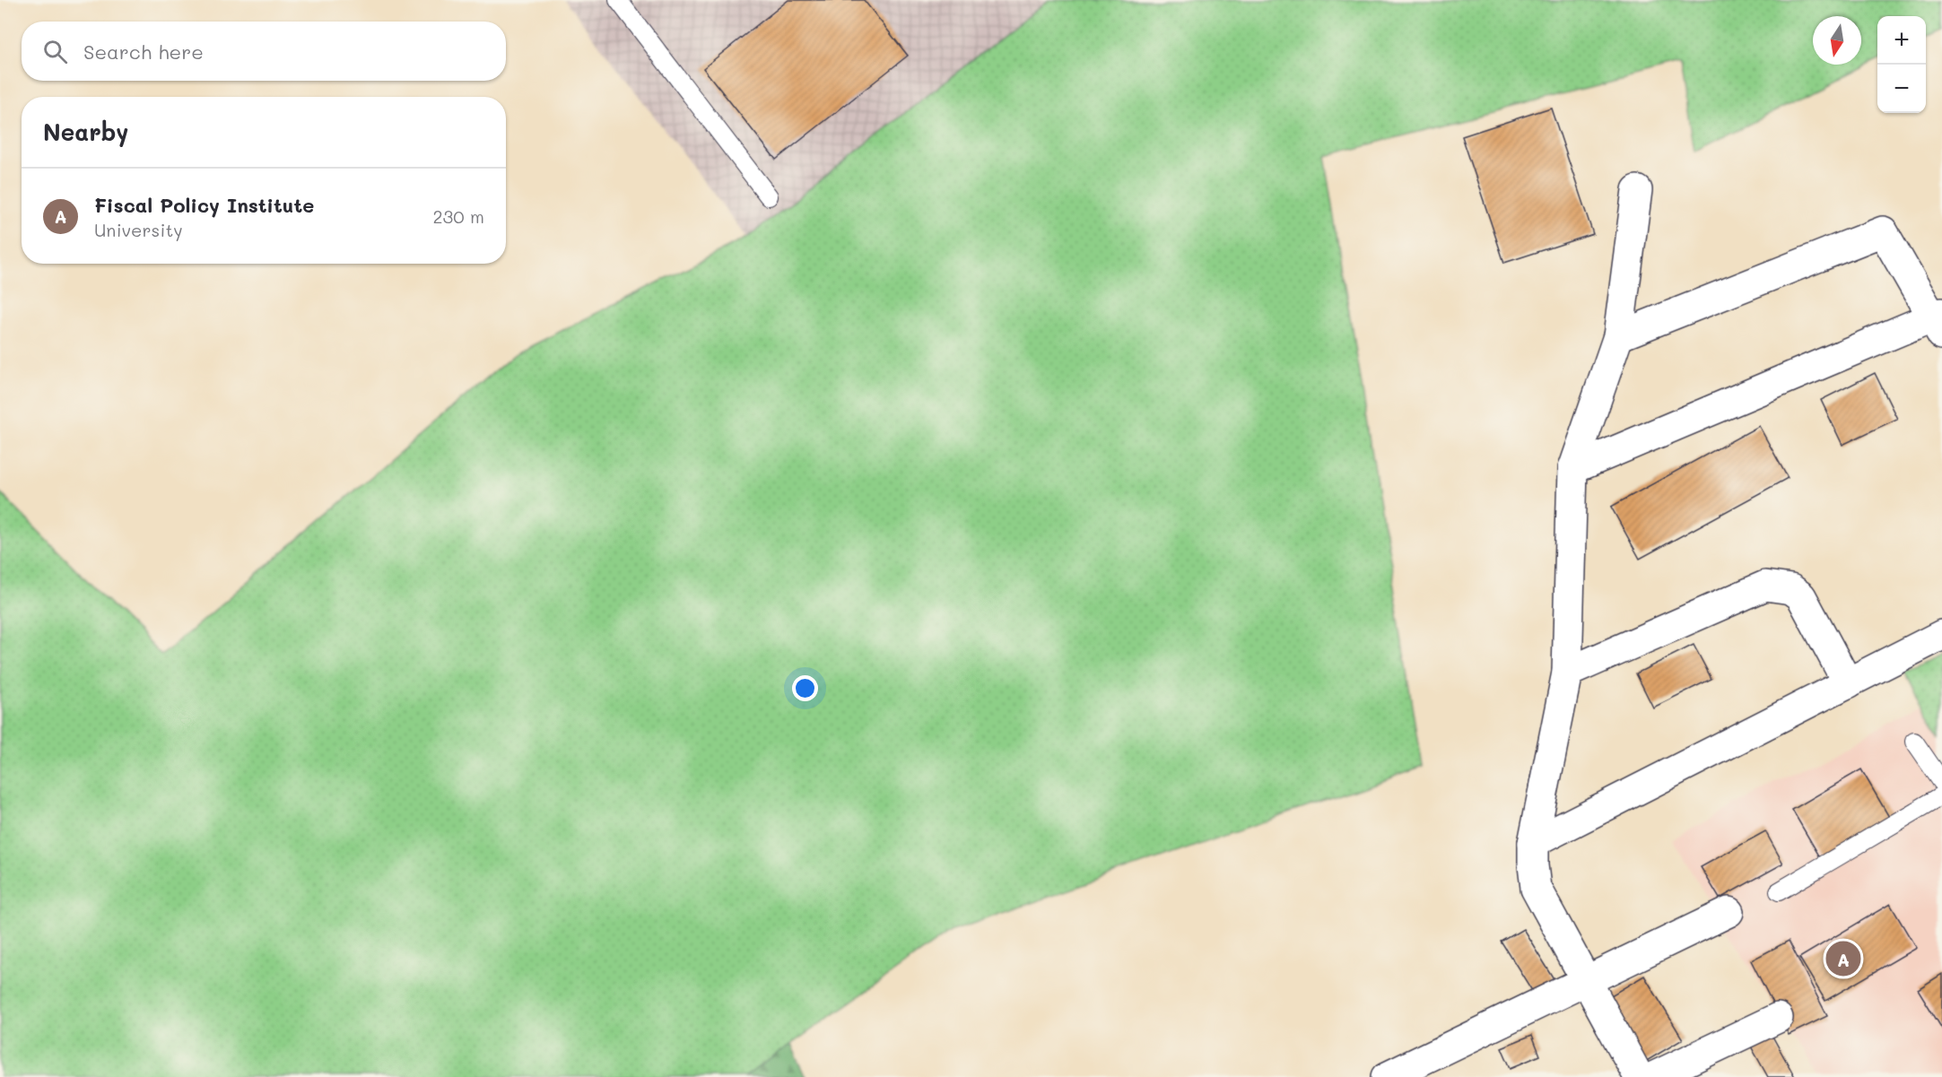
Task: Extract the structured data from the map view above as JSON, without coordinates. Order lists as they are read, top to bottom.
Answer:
{
  "north": "bottom",
  "page": {
    "map_buttons": ["+", "−"],
    "search": "Search here",
    "heading": "Nearby",
    "list": [
      {
        "mark": "A",
        "name": "Fiscal Policy Institute",
        "note": "University",
        "value": "230 m"
      }
    ],
    "pins": "A"
  }
}
